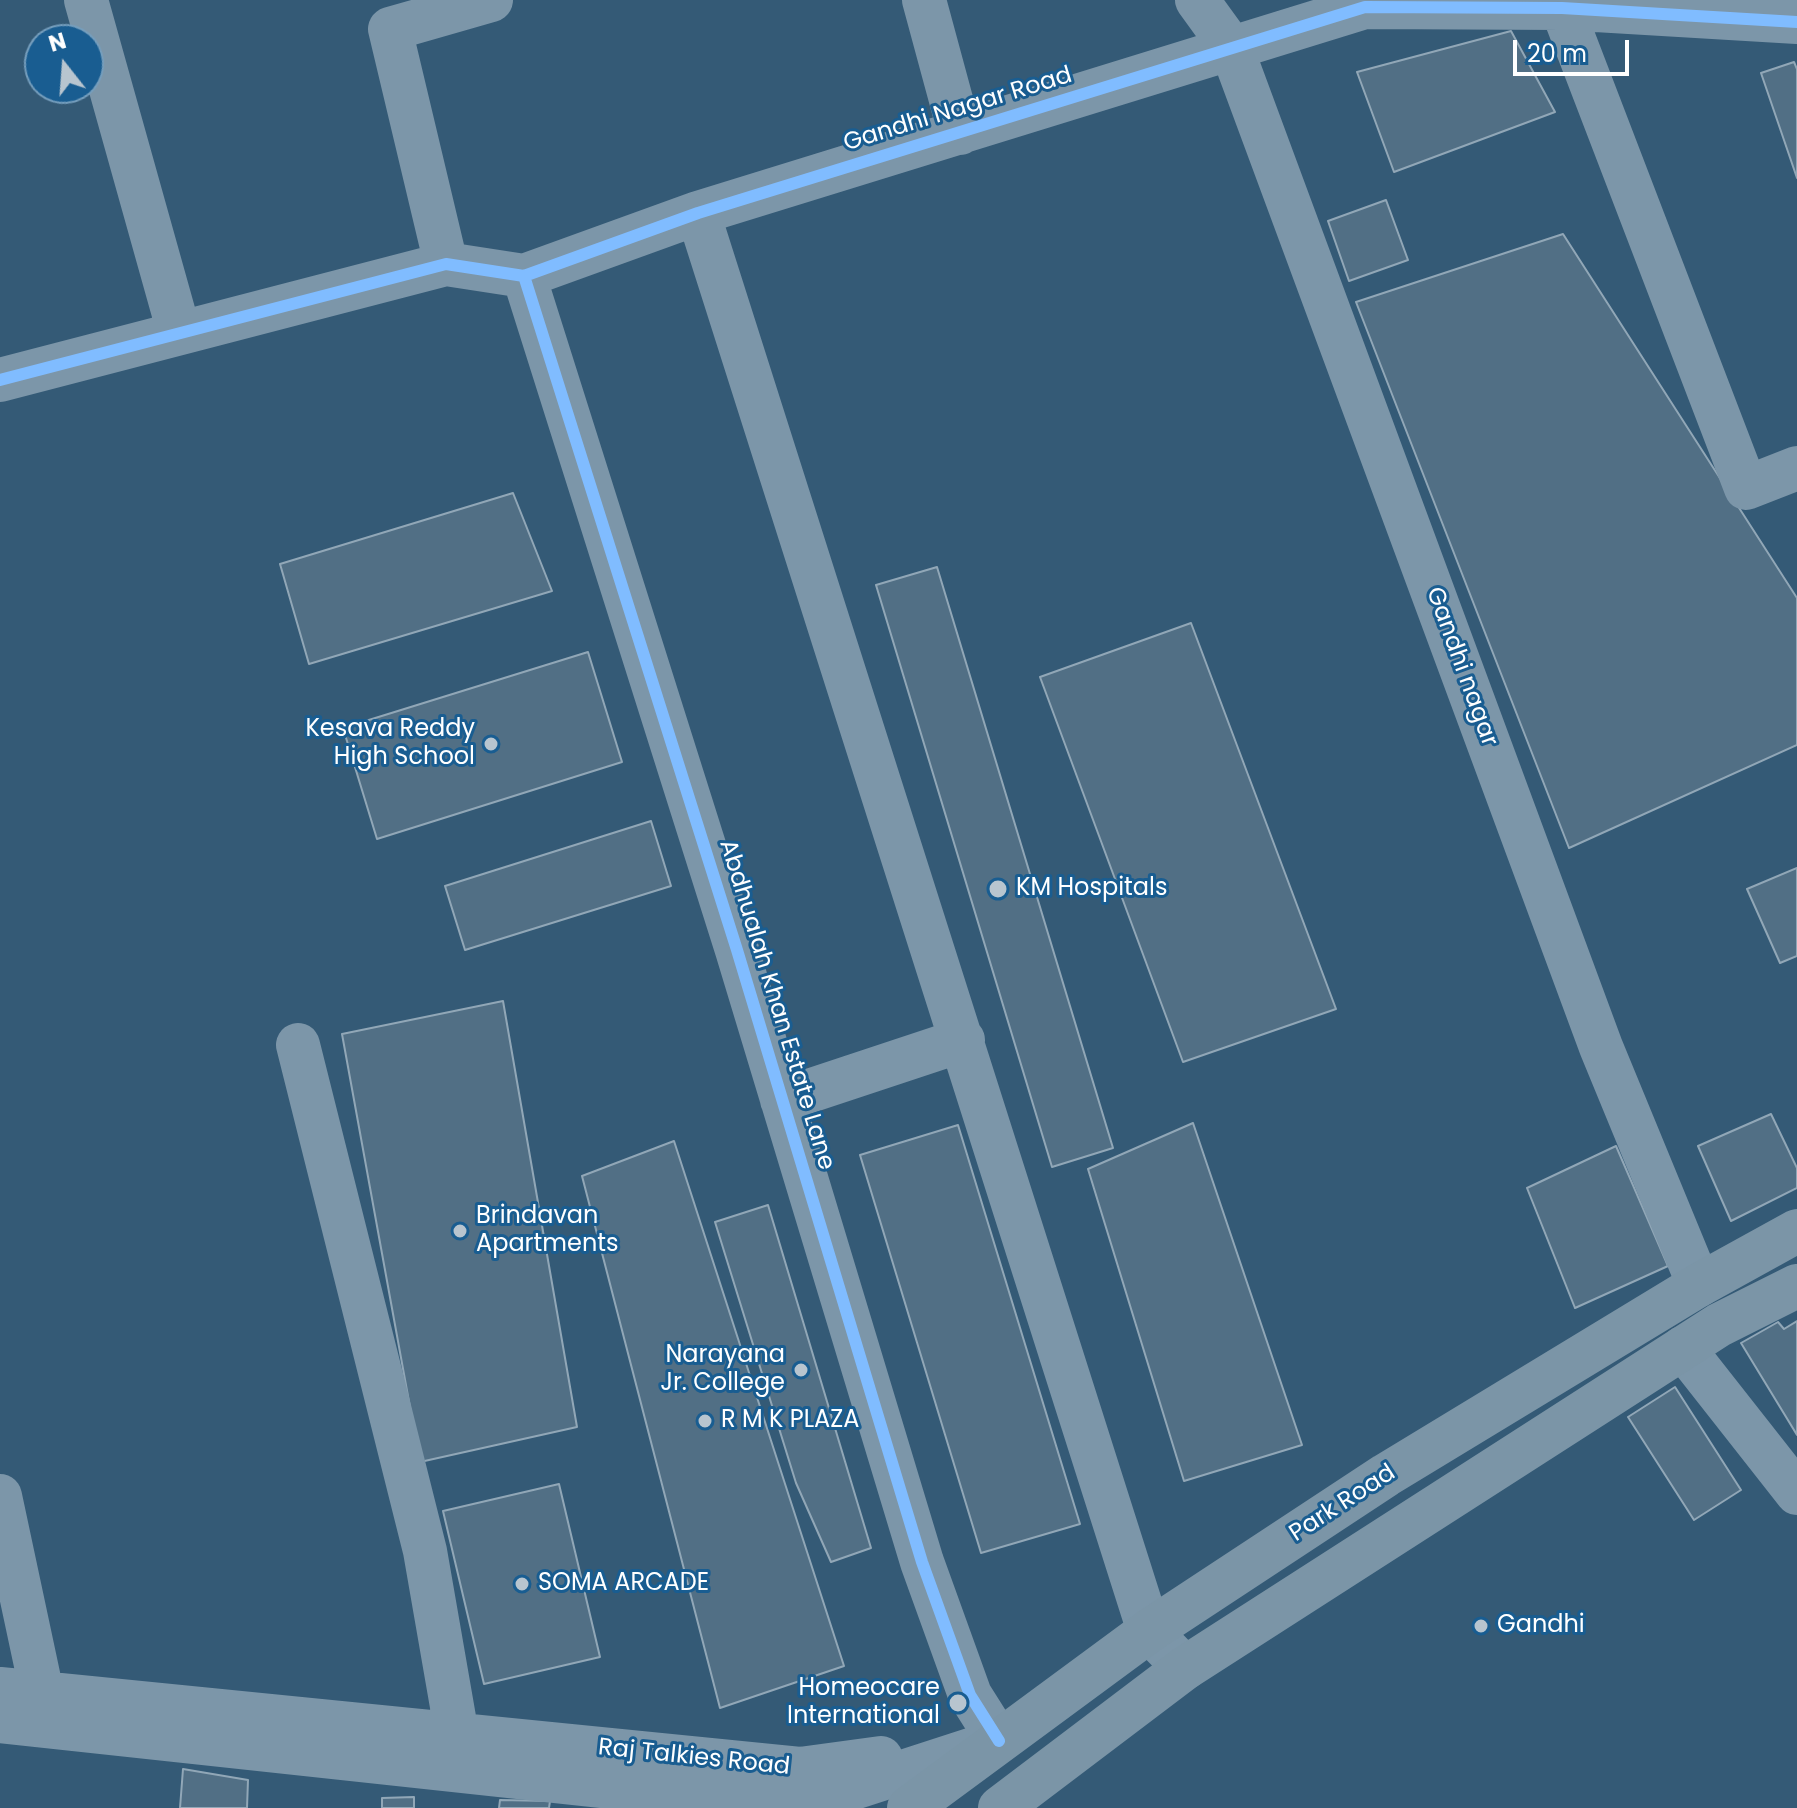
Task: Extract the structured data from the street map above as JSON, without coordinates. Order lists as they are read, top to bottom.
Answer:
{
  "streets": {
    "main road": ["Park Road"],
    "street": [
      "Gandhi Nagar Road",
      "Gandhi nagar",
      "Abdhualah Khan Estate Lane",
      "Raj Talkies Road"
    ]
  },
  "crossings": [
    ["Gandhi Nagar Road", "Gandhi nagar"],
    ["Gandhi Nagar Road", "Abdhualah Khan Estate Lane"],
    ["Gandhi nagar", "Park Road"],
    ["Abdhualah Khan Estate Lane", "Park Road"],
    ["Abdhualah Khan Estate Lane", "Raj Talkies Road"],
    ["Park Road", "Raj Talkies Road"]
  ],
  "places": [
    "Kesava Reddy High School",
    "KM Hospitals",
    "Brindavan Apartments",
    "Narayana Jr. College",
    "R M K PLAZA",
    "SOMA ARCADE",
    "Gandhi",
    "Homeocare International"
  ],
  "scale_bar": "20 m",
  "north": "top"
}
